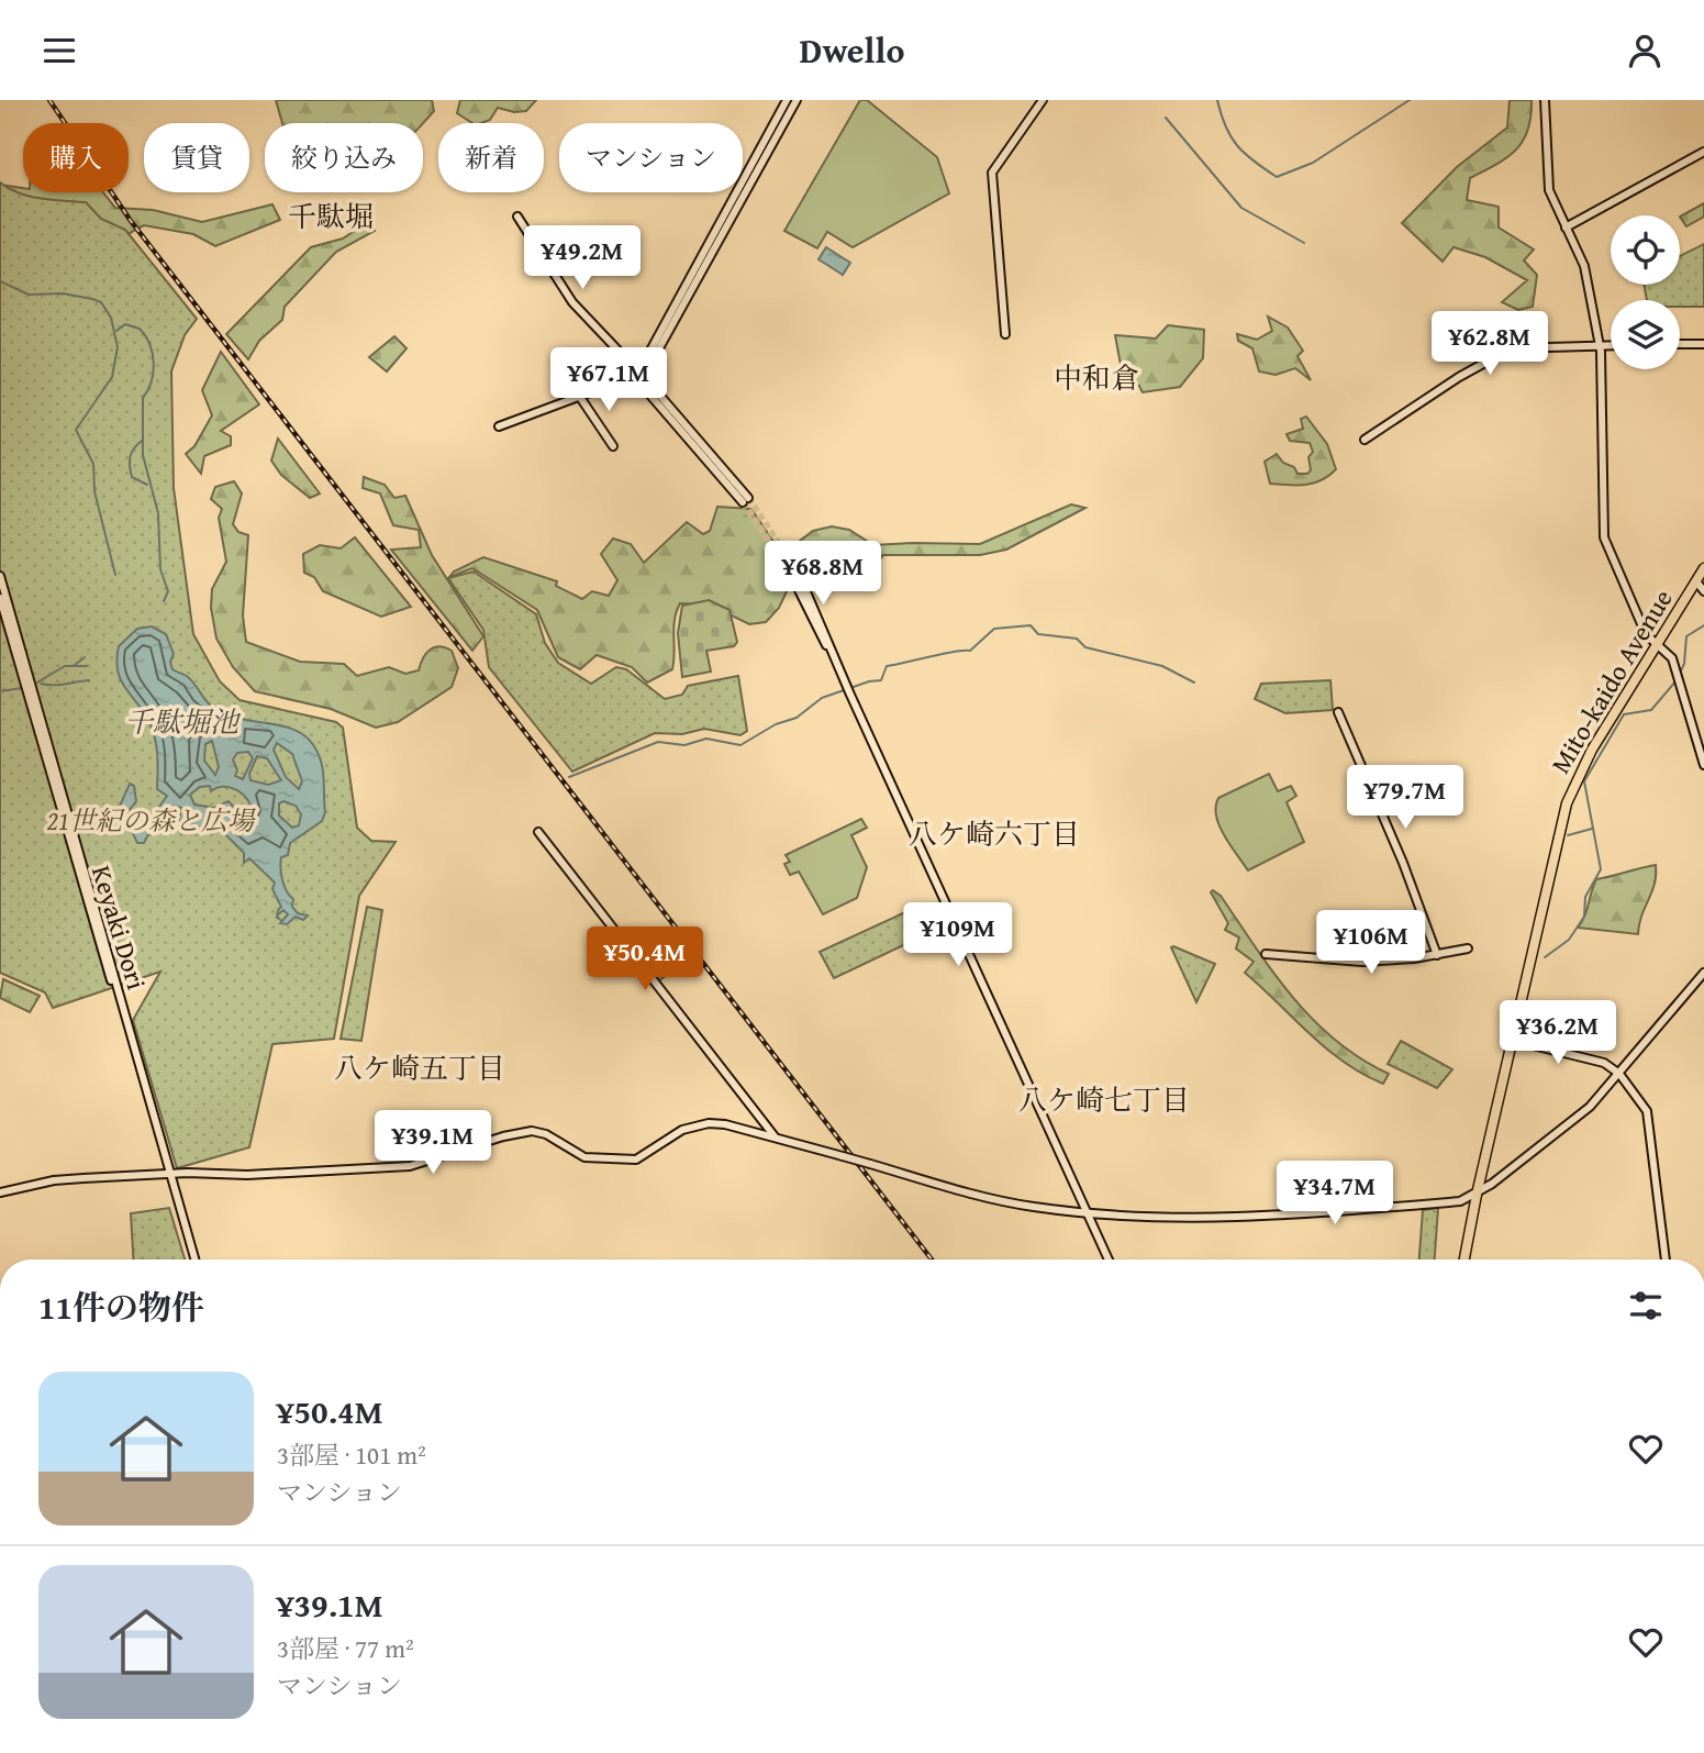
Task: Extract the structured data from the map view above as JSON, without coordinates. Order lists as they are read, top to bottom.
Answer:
{
  "streets": {
    "highway": ["Mito-kaido Avenue"],
    "street": ["Keyaki Dori"]
  },
  "districts": [
    "千駄堀",
    "中和倉",
    "八ケ崎六丁目",
    "八ケ崎五丁目",
    "八ケ崎七丁目"
  ],
  "water": ["千駄堀池"],
  "parks": ["21世紀の森と広場"],
  "page": {
    "header": "Dwello",
    "chip": [
      "購入",
      "賃貸",
      "絞り込み",
      "新着",
      "マンション"
    ],
    "price": [
      "¥49.2M",
      "¥62.8M",
      "¥67.1M",
      "¥68.8M",
      "¥79.7M",
      "¥109M",
      "¥106M",
      "¥50.4M",
      "¥36.2M",
      "¥39.1M",
      "¥34.7M"
    ],
    "heading": "11件の物件",
    "list": [
      {
        "name": "¥50.4M",
        "note": "3部屋 · 101 m² · マンション"
      },
      {
        "name": "¥39.1M",
        "note": "3部屋 · 77 m² · マンション"
      }
    ]
  }
}
